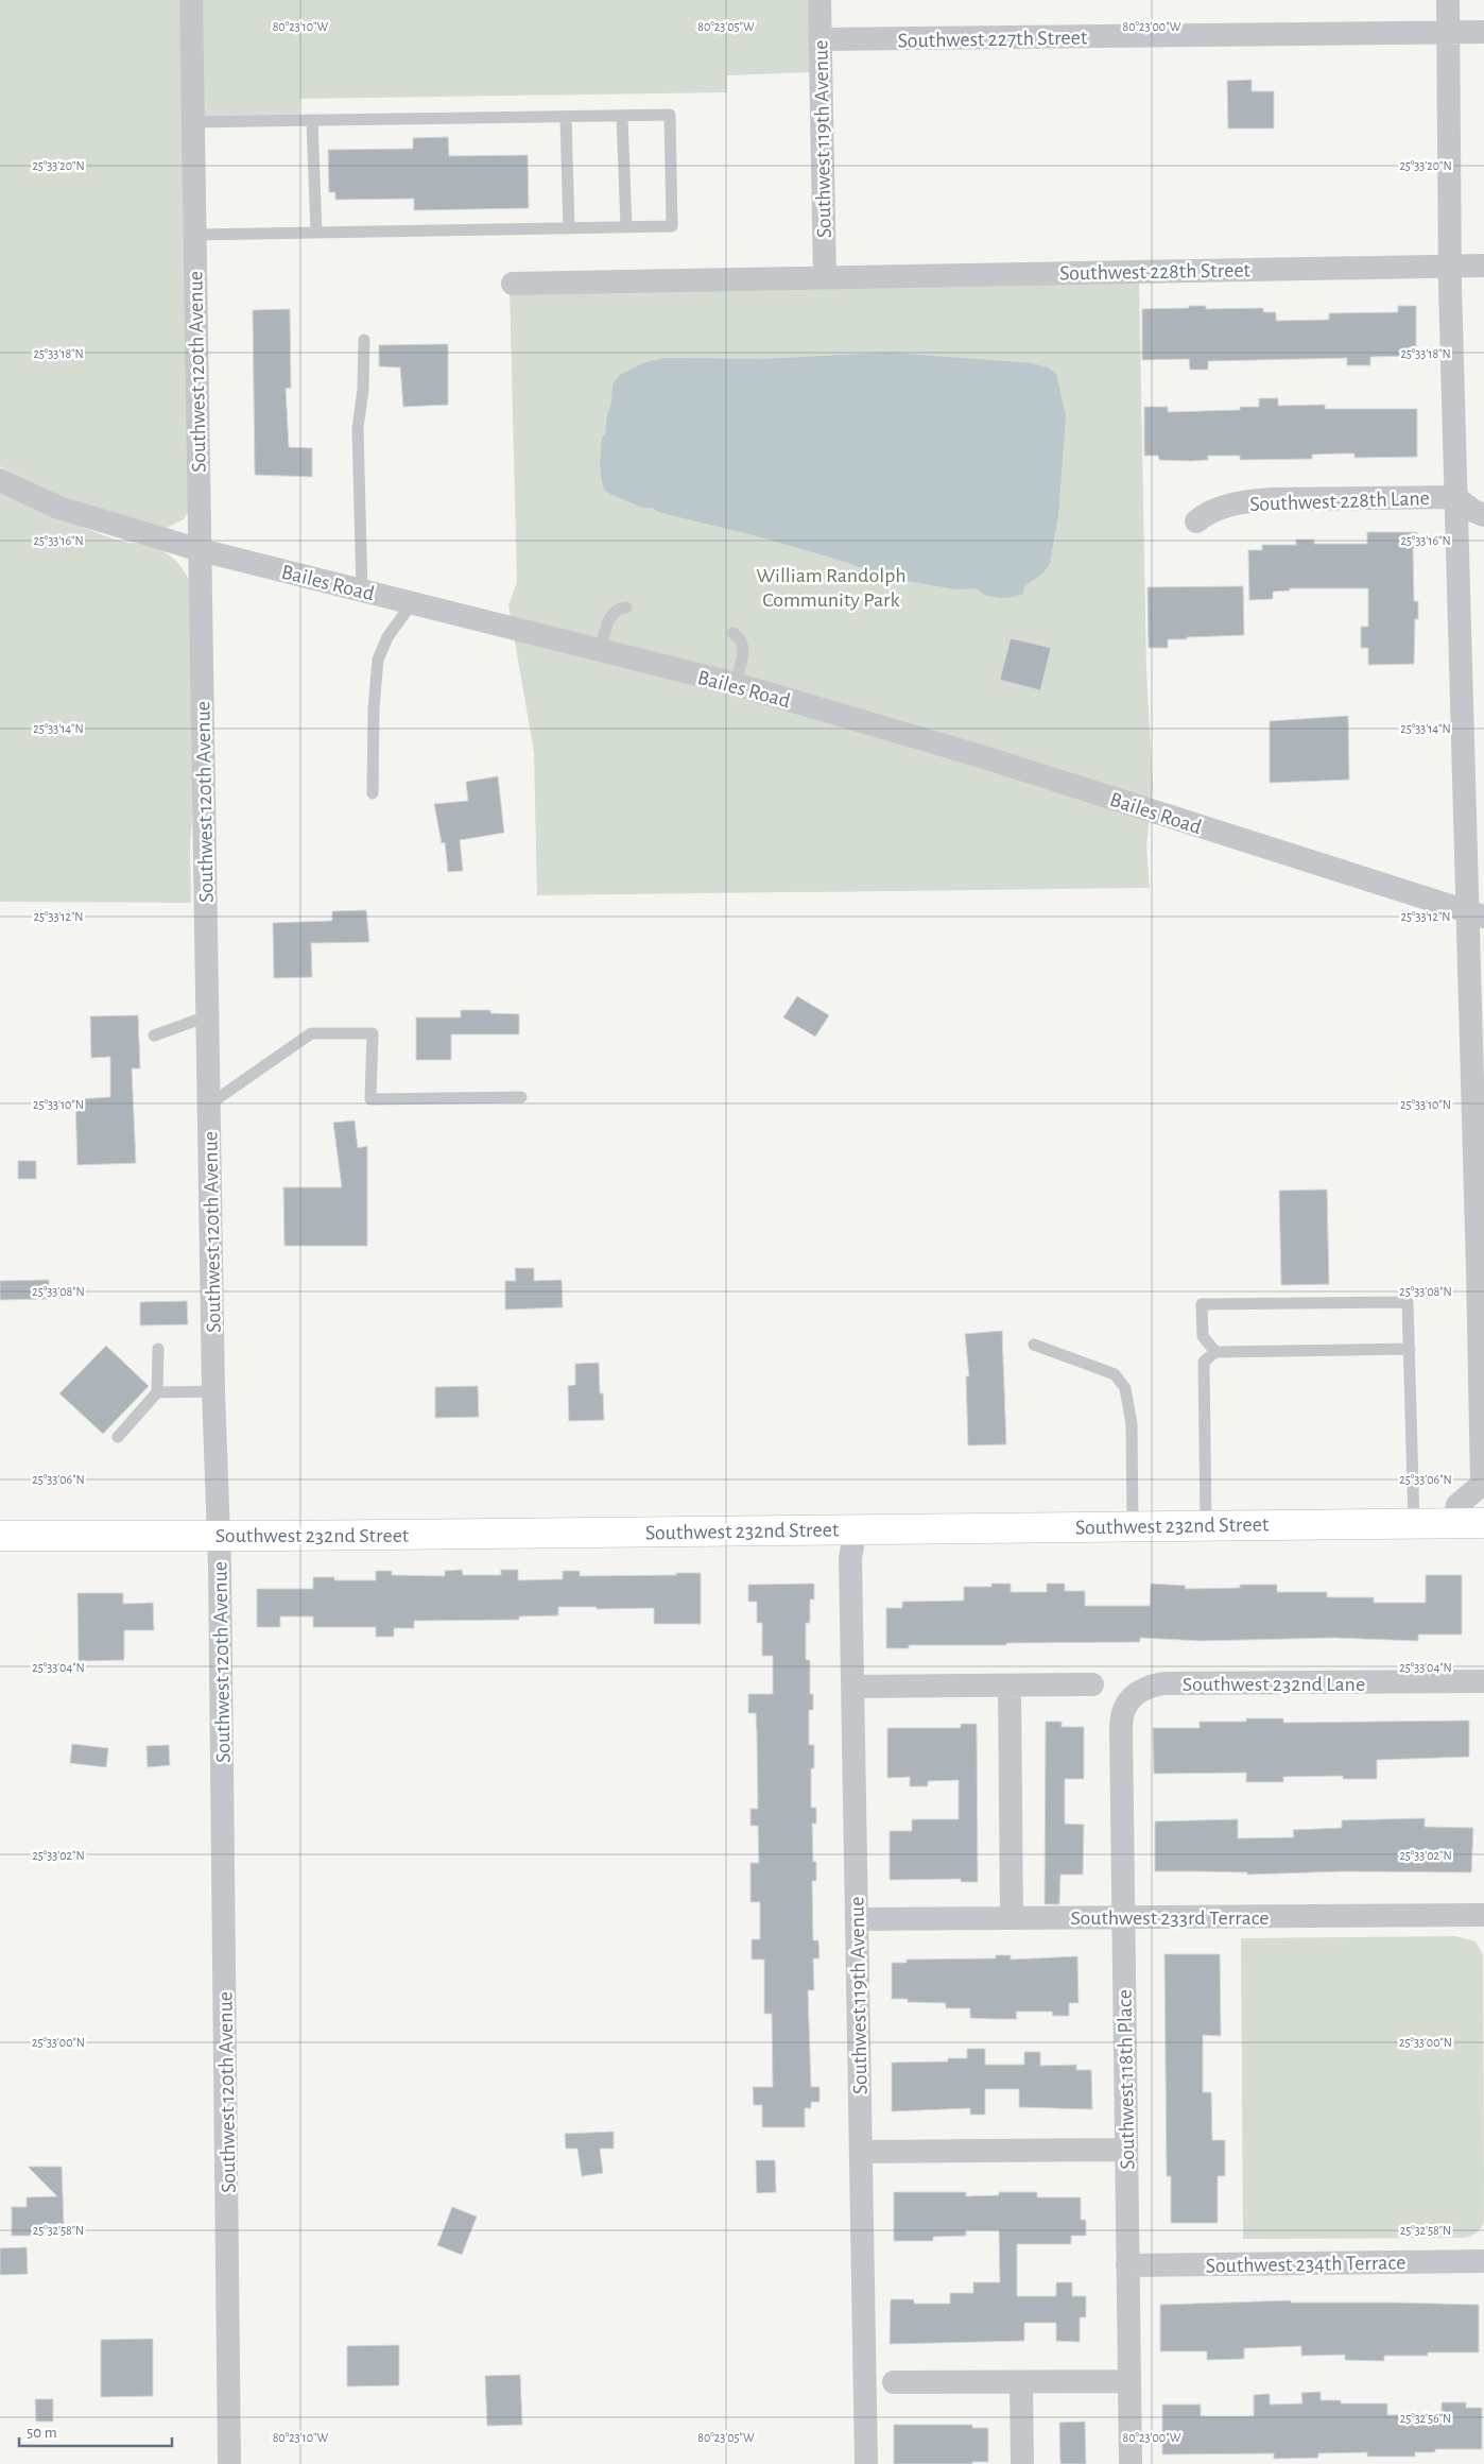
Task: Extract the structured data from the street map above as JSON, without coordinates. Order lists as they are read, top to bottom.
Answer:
{
  "streets": {
    "street": [
      "Southwest 227th Street",
      "Southwest 119th Avenue",
      "Southwest 228th Street",
      "Southwest 120th Avenue",
      "Southwest 228th Lane",
      "Bailes Road",
      "Southwest 232nd Street",
      "Southwest 232nd Lane",
      "Southwest 233rd Terrace",
      "Southwest 118th Place",
      "Southwest 234th Terrace"
    ]
  },
  "crossings": [
    ["Southwest 227th Street", "Southwest 119th Avenue"],
    ["Southwest 119th Avenue", "Southwest 228th Street"],
    ["Southwest 119th Avenue", "Southwest 232nd Street"],
    ["Southwest 119th Avenue", "Southwest 233rd Terrace"],
    ["Southwest 120th Avenue", "Bailes Road"],
    ["Southwest 120th Avenue", "Southwest 232nd Street"],
    ["Southwest 232nd Lane", "Southwest 118th Place"],
    ["Southwest 233rd Terrace", "Southwest 118th Place"],
    ["Southwest 118th Place", "Southwest 234th Terrace"]
  ],
  "parks": ["William Randolph Community Park"],
  "scale_bar": "50 m",
  "coordinates": [
    "80°23'10\"W",
    "80°23'05\"W",
    "80°23'00\"W",
    "25°33'20\"N",
    "25°33'18\"N",
    "25°33'16\"N",
    "25°33'14\"N",
    "25°33'12\"N",
    "25°33'10\"N",
    "25°33'08\"N",
    "25°33'06\"N",
    "25°33'04\"N",
    "25°33'02\"N",
    "25°33'00\"N",
    "25°32'58\"N",
    "25°32'56\"N"
  ]
}
